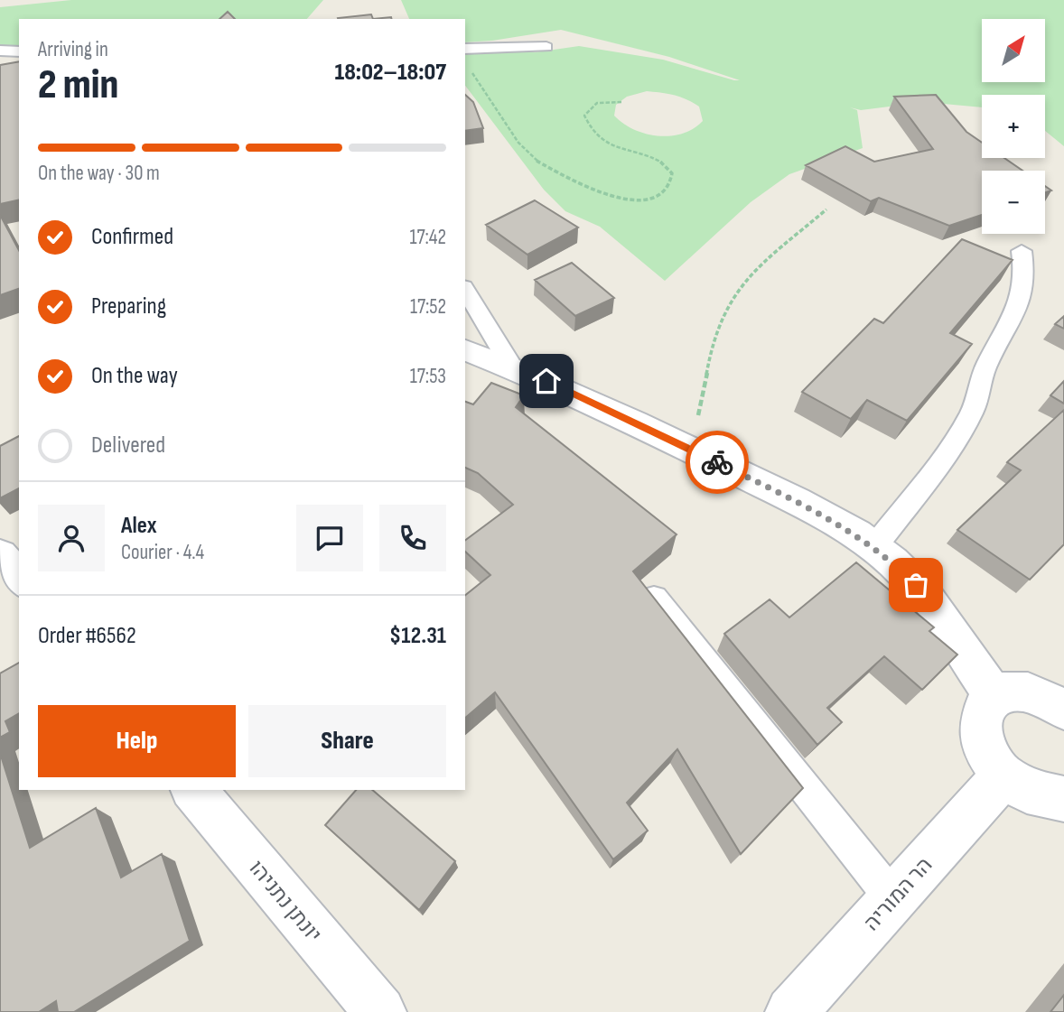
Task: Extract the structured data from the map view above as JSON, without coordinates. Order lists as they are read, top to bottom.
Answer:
{
  "streets": {
    "street": ["הר המוריה", "יונתן נתניהו"]
  },
  "north": "top right",
  "page": {
    "map_buttons": ["+", "−"],
    "heading": ["2 min", "Arriving in", "18:02–18:07"],
    "panel": [
      "Alex",
      "Courier · 4.4",
      "Order #6562",
      "$12.31"
    ],
    "bar": "On the way · 30 m",
    "list": [
      ["Confirmed", "17:42"],
      ["Preparing", "17:52"],
      ["On the way", "17:53"],
      "Delivered"
    ],
    "buttons": ["Help", "Share"]
  }
}
